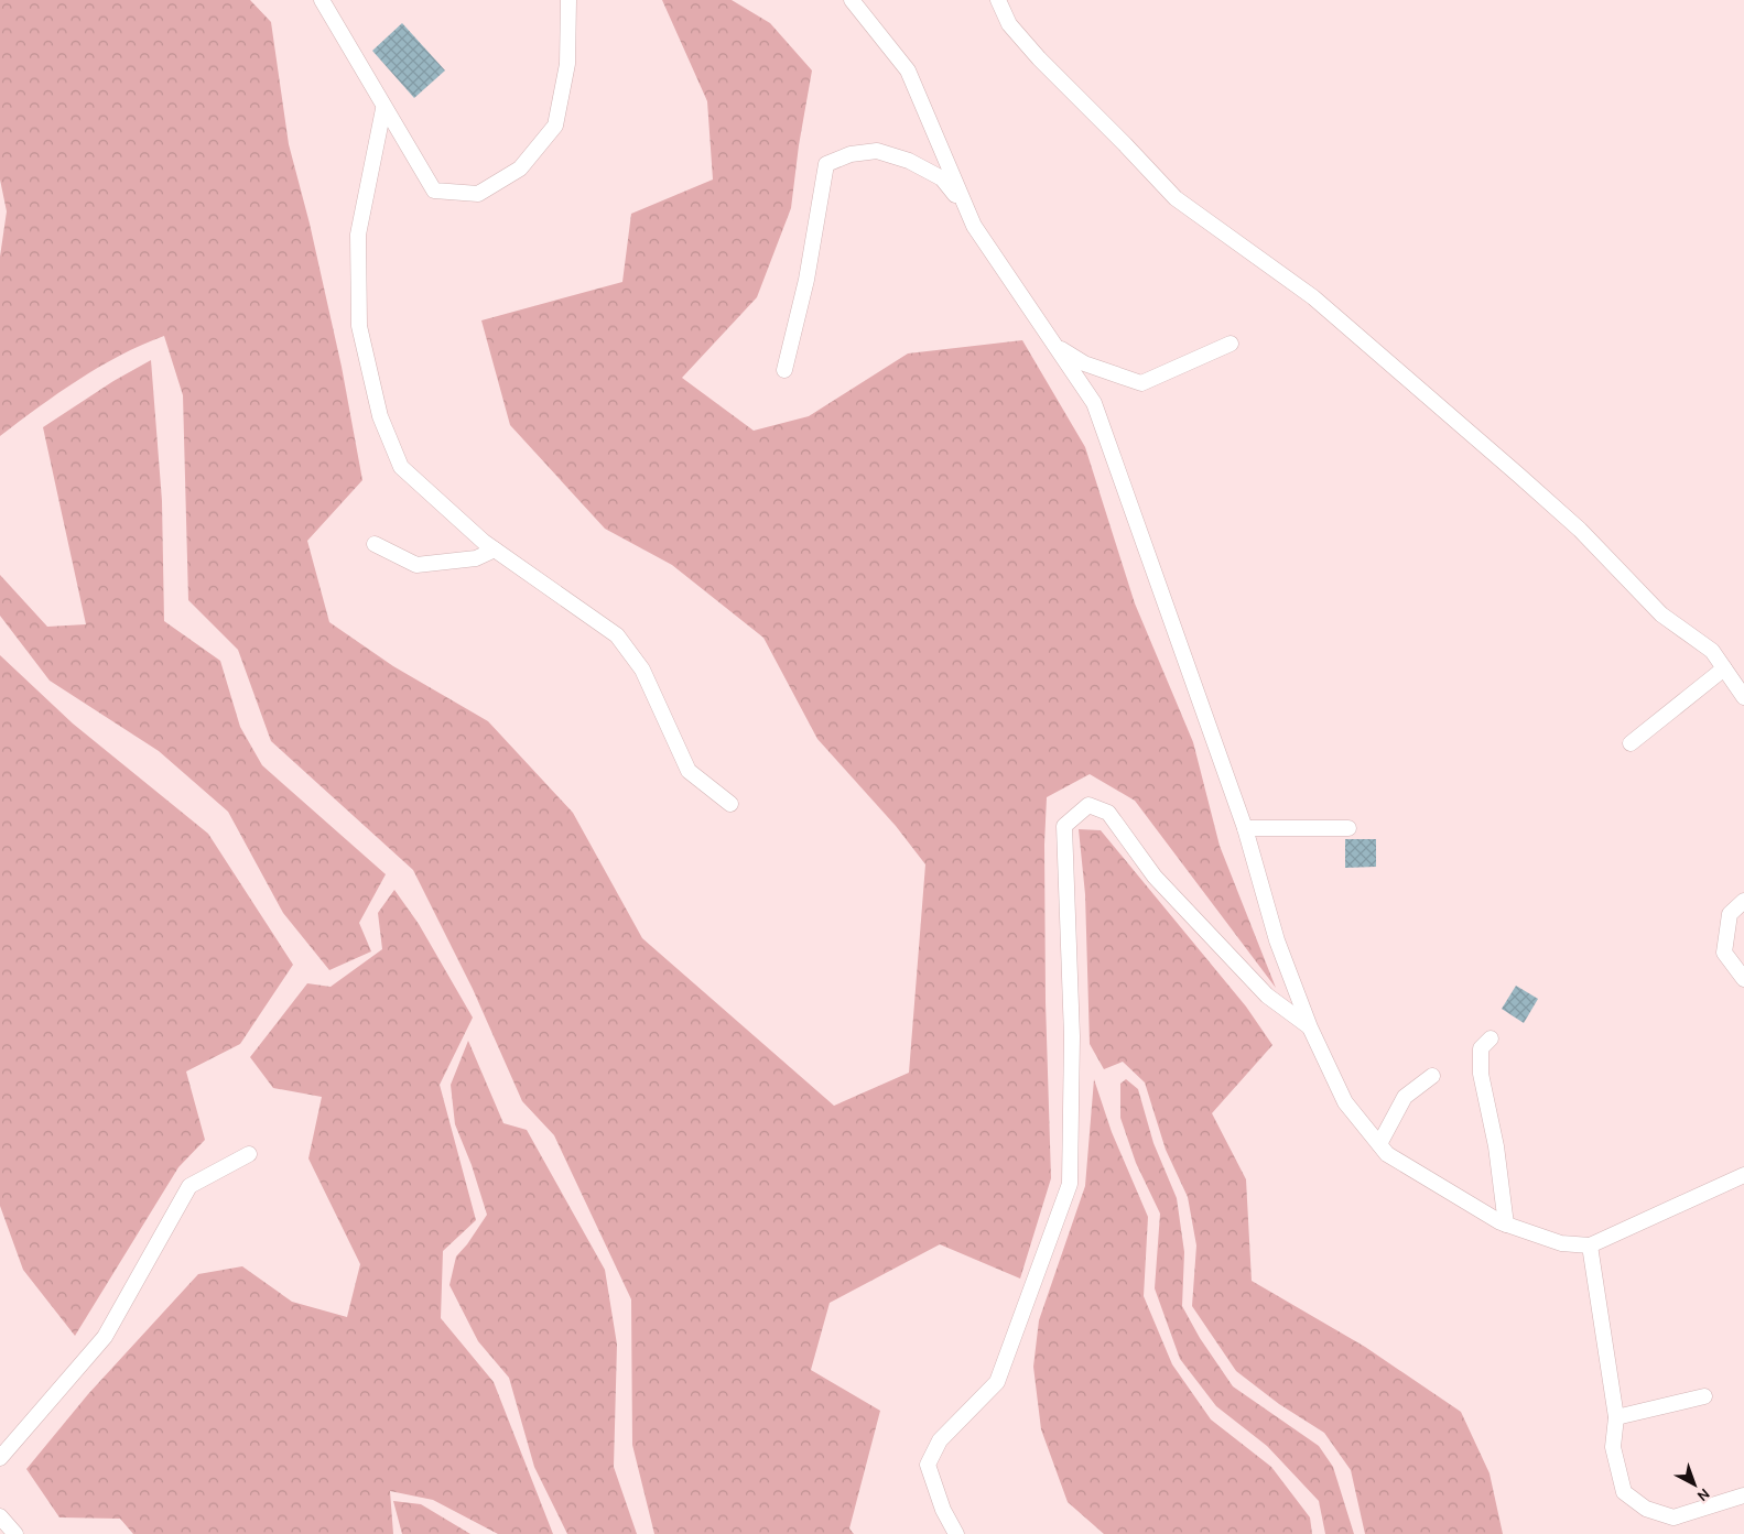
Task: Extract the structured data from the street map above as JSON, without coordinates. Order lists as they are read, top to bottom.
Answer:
{
  "north": "bottom right"
}
